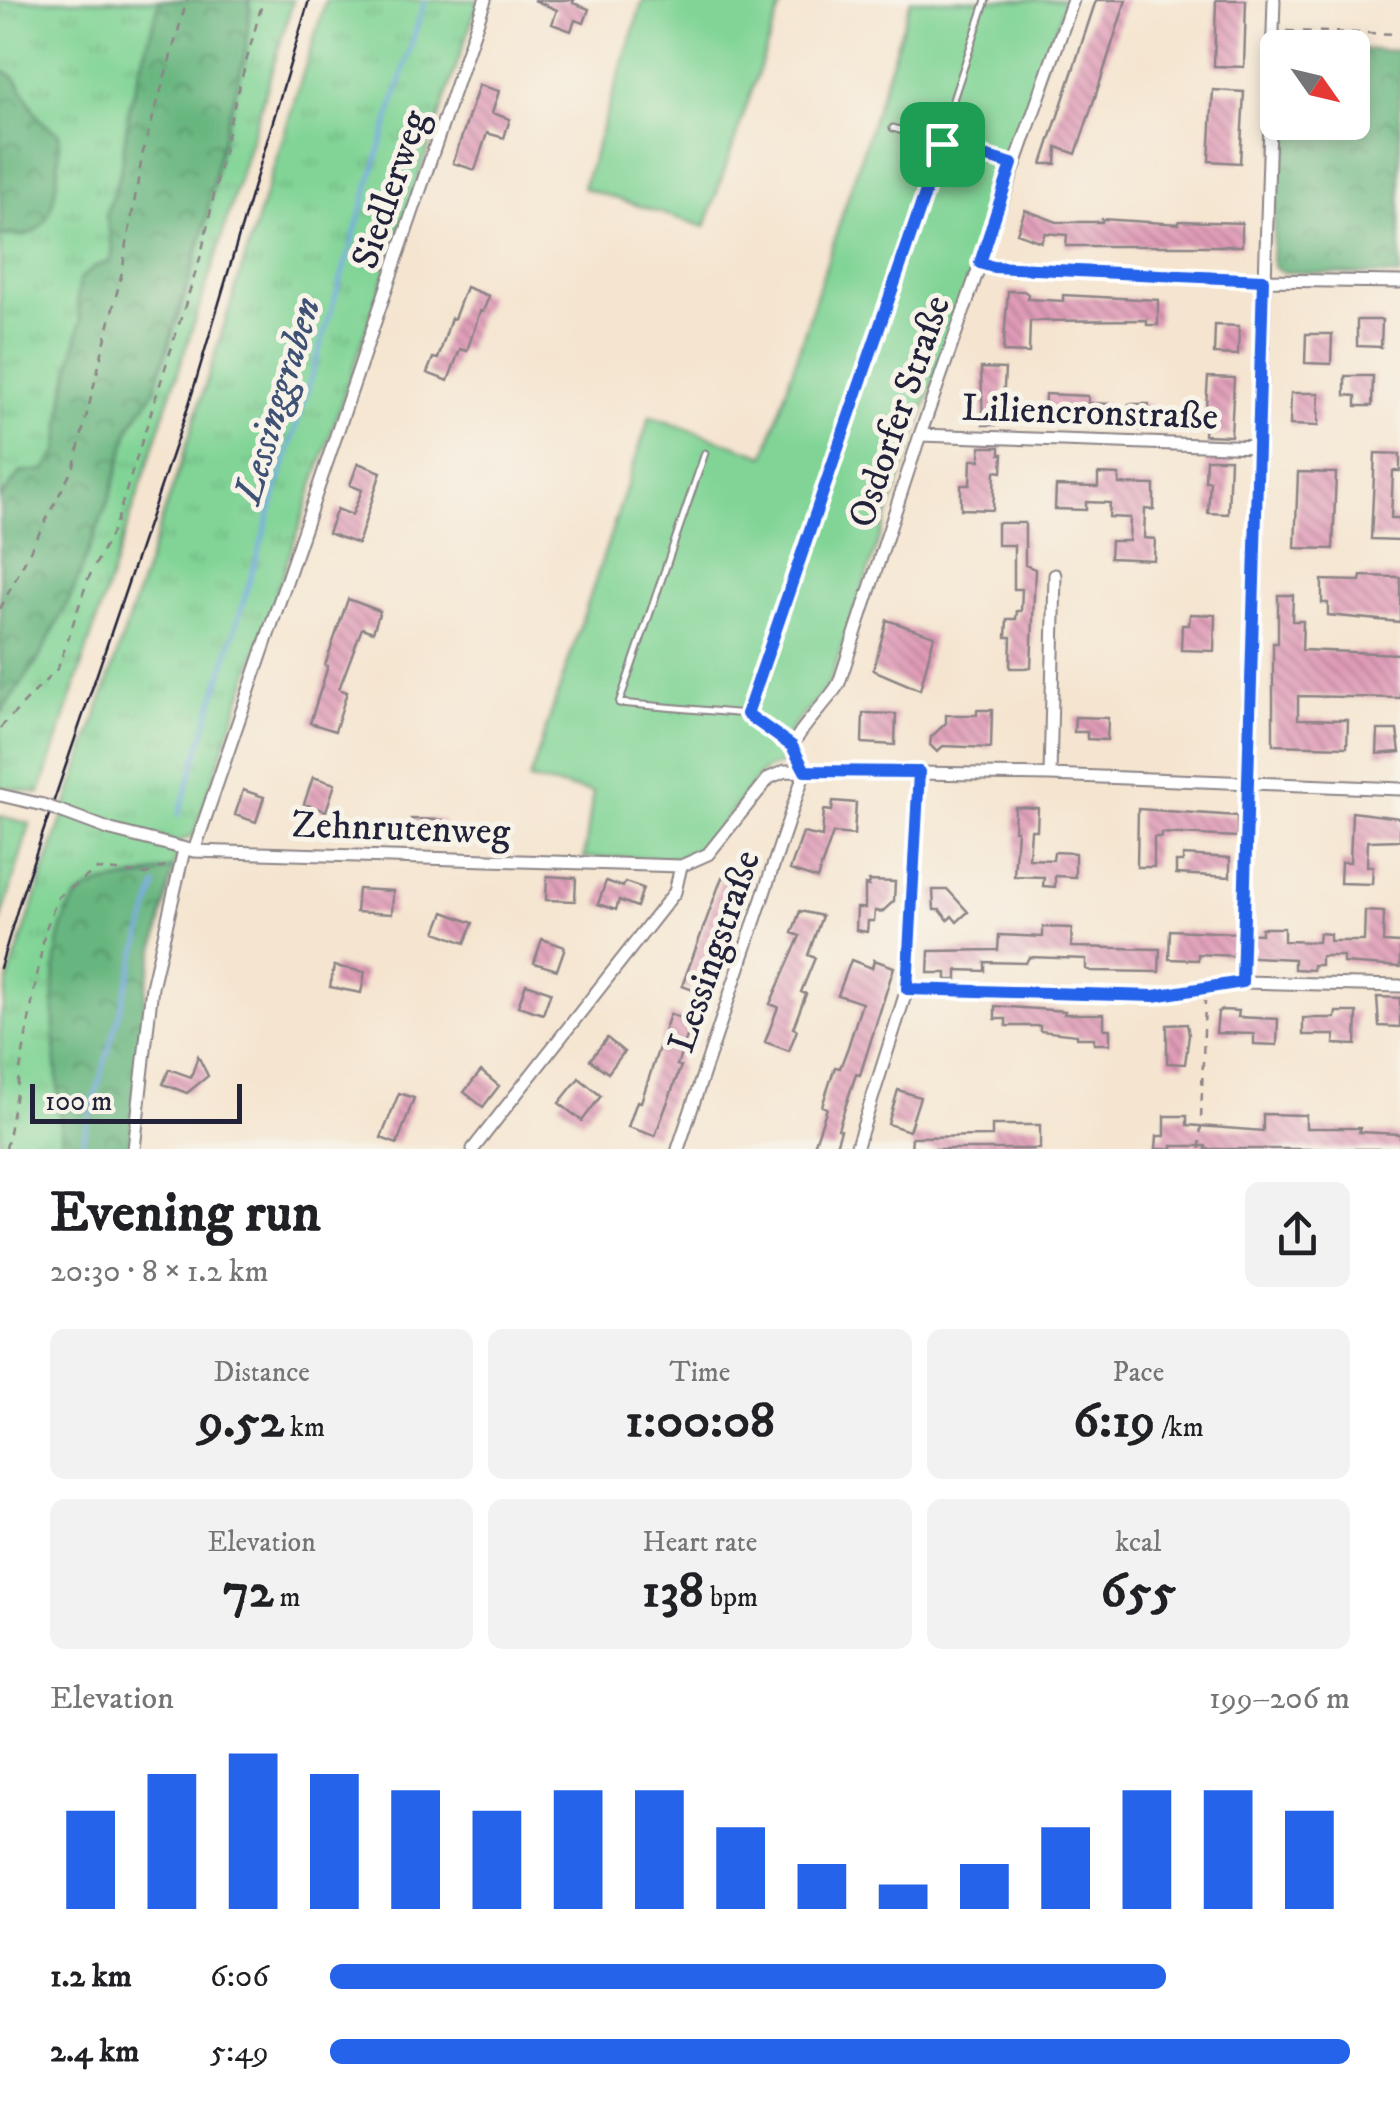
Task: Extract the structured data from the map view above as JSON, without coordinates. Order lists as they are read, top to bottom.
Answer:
{
  "streets": {
    "street": [
      "Siedlerweg",
      "Osdorfer Straße",
      "Liliencronstraße",
      "Zehnrutenweg",
      "Lessingstraße"
    ]
  },
  "crossings": [
    ["Siedlerweg", "Zehnrutenweg"],
    ["Osdorfer Straße", "Liliencronstraße"]
  ],
  "water": ["Lessinggraben"],
  "scale_bar": "100 m",
  "north": "bottom right",
  "page": {
    "scale": "100 m",
    "heading": ["Evening run", "20:30 · 8 × 1.2 km"],
    "stats": [
      ["Distance", "9.52 km"],
      ["Time", "1:00:08"],
      ["Pace", "6:19 /km"],
      ["Elevation", "72 m"],
      ["Heart rate", "138 bpm"],
      ["kcal", "655"]
    ],
    "chart": ["Elevation", "199–206 m"],
    "list": [
      {
        "name": "1.2 km",
        "note": "6:06"
      },
      {
        "name": "2.4 km",
        "note": "5:49"
      }
    ]
  }
}
